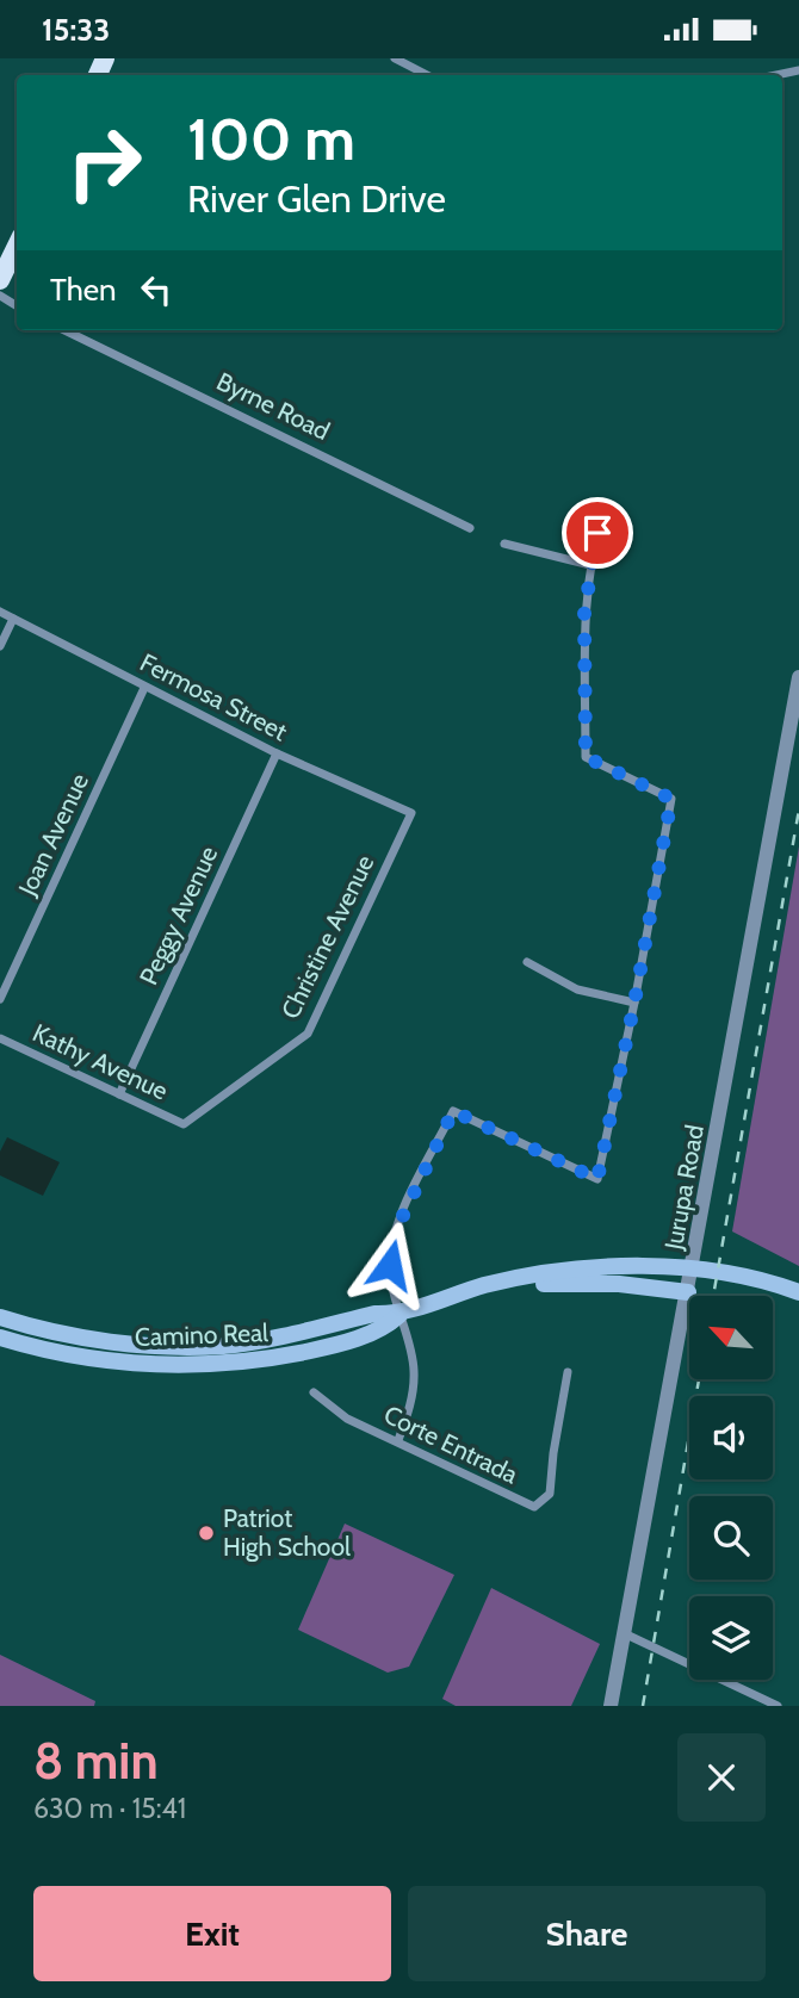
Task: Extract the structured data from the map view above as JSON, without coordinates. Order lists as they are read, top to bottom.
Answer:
{
  "streets": {
    "main road": ["Camino Real"],
    "street": [
      "Byrne Road",
      "Fermosa Street",
      "Joan Avenue",
      "Peggy Avenue",
      "Christine Avenue",
      "Kathy Avenue",
      "Jurupa Road",
      "Corte Entrada"
    ]
  },
  "crossings": [
    ["Fermosa Street", "Joan Avenue"],
    ["Fermosa Street", "Peggy Avenue"],
    ["Fermosa Street", "Christine Avenue"],
    ["Peggy Avenue", "Kathy Avenue"],
    ["Christine Avenue", "Kathy Avenue"],
    ["Jurupa Road", "Camino Real"]
  ],
  "places": ["Patriot High School"],
  "north": "top left",
  "page": {
    "status": "15:33",
    "turn": ["100 m", "River Glen Drive"],
    "then": "Then",
    "heading": ["8 min", "630 m · 15:41"],
    "buttons": ["Exit", "Share"]
  }
}
